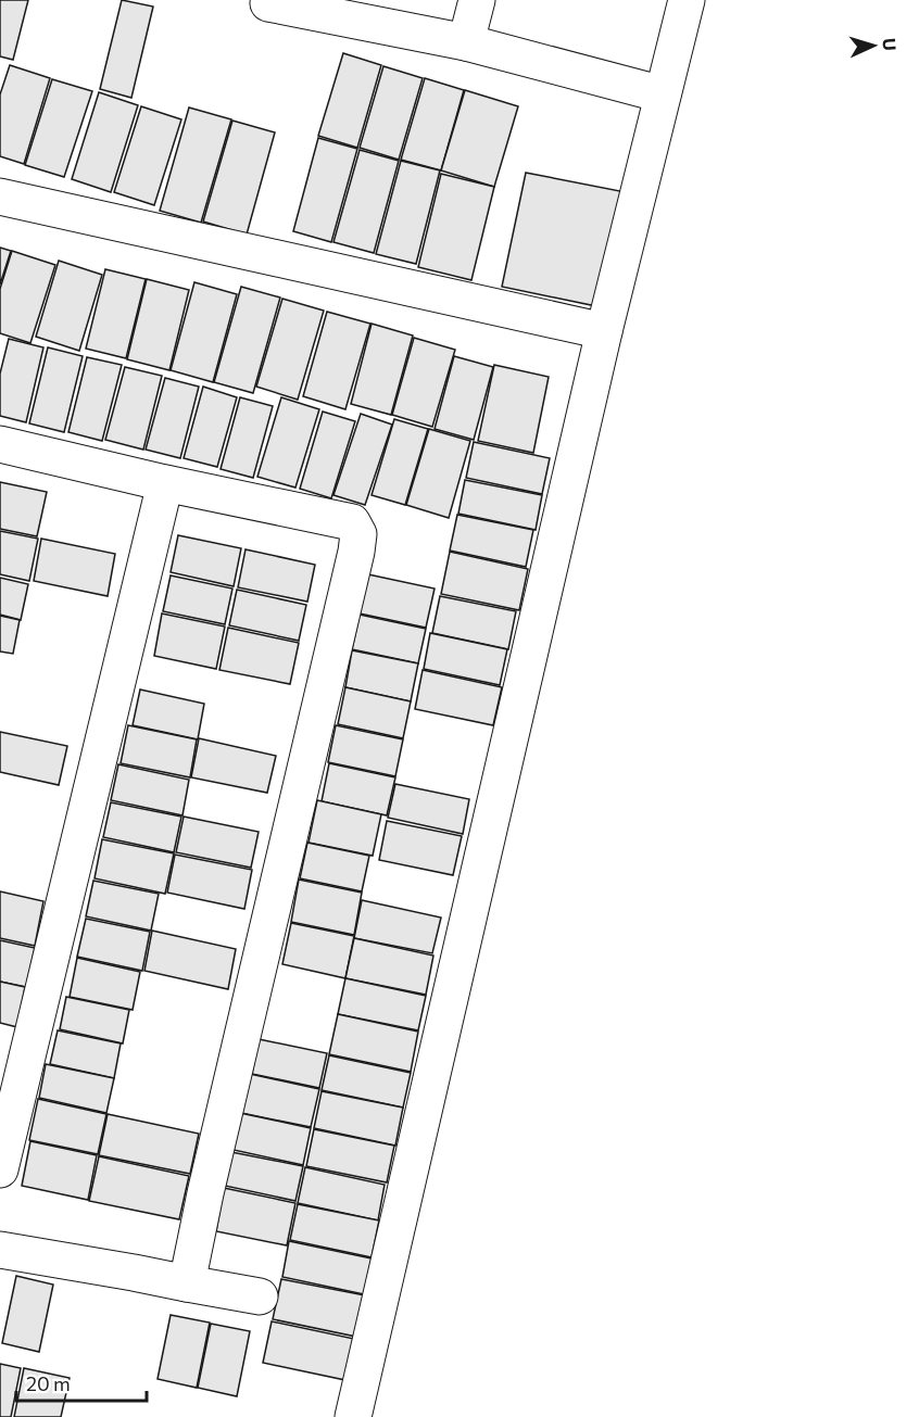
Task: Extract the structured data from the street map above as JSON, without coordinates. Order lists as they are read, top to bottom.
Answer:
{
  "scale_bar": "20 m",
  "north": "right"
}
